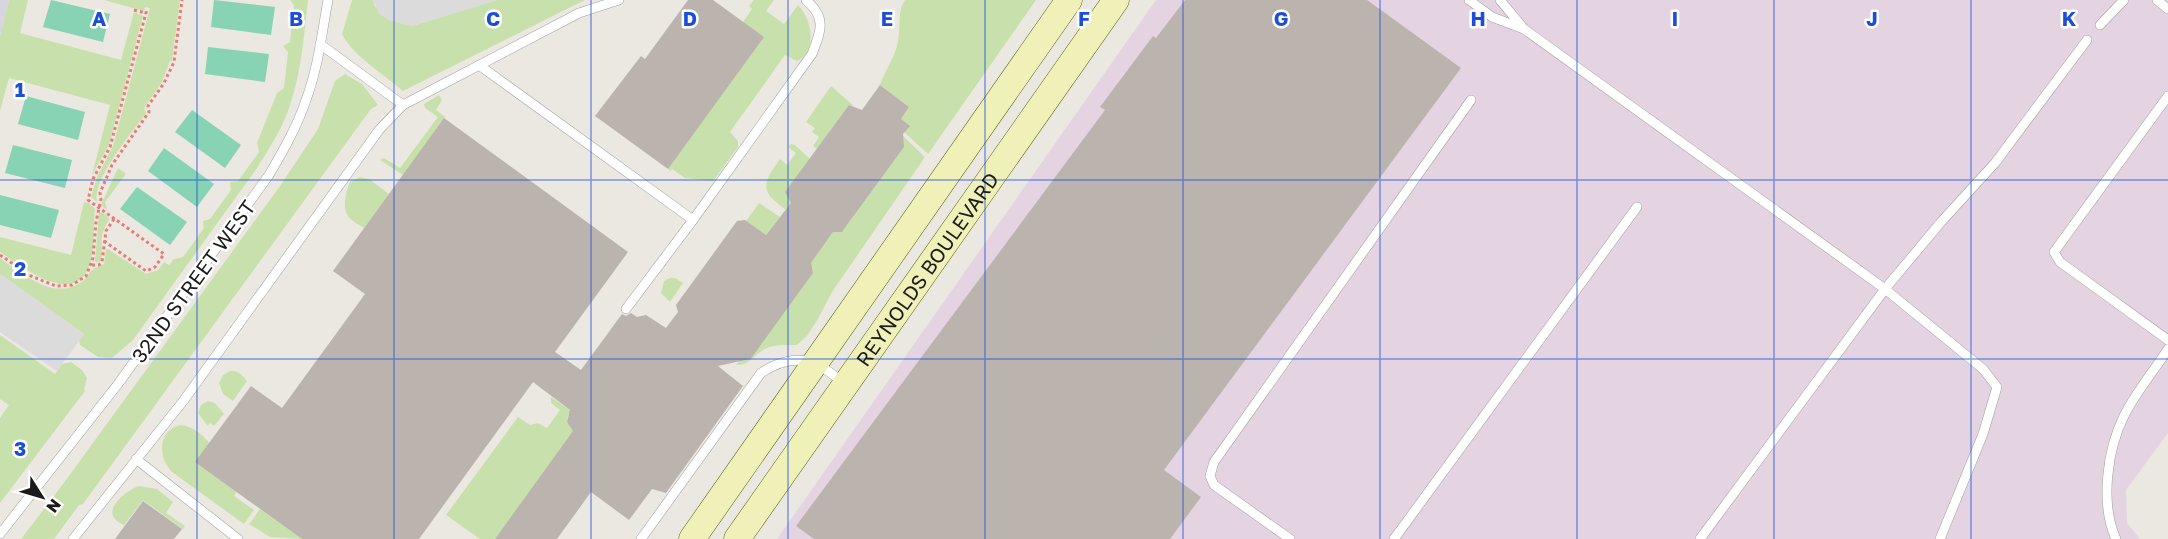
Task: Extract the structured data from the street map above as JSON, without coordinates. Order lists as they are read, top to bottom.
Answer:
{
  "streets": {
    "main road": ["REYNOLDS BOULEVARD"],
    "lane": ["32ND STREET WEST"]
  },
  "north": "bottom right",
  "grid": {
    "columns": [
      "A",
      "B",
      "C",
      "D",
      "E",
      "F",
      "G",
      "H",
      "I",
      "J",
      "K"
    ],
    "rows": ["1", "2", "3"]
  }
}
